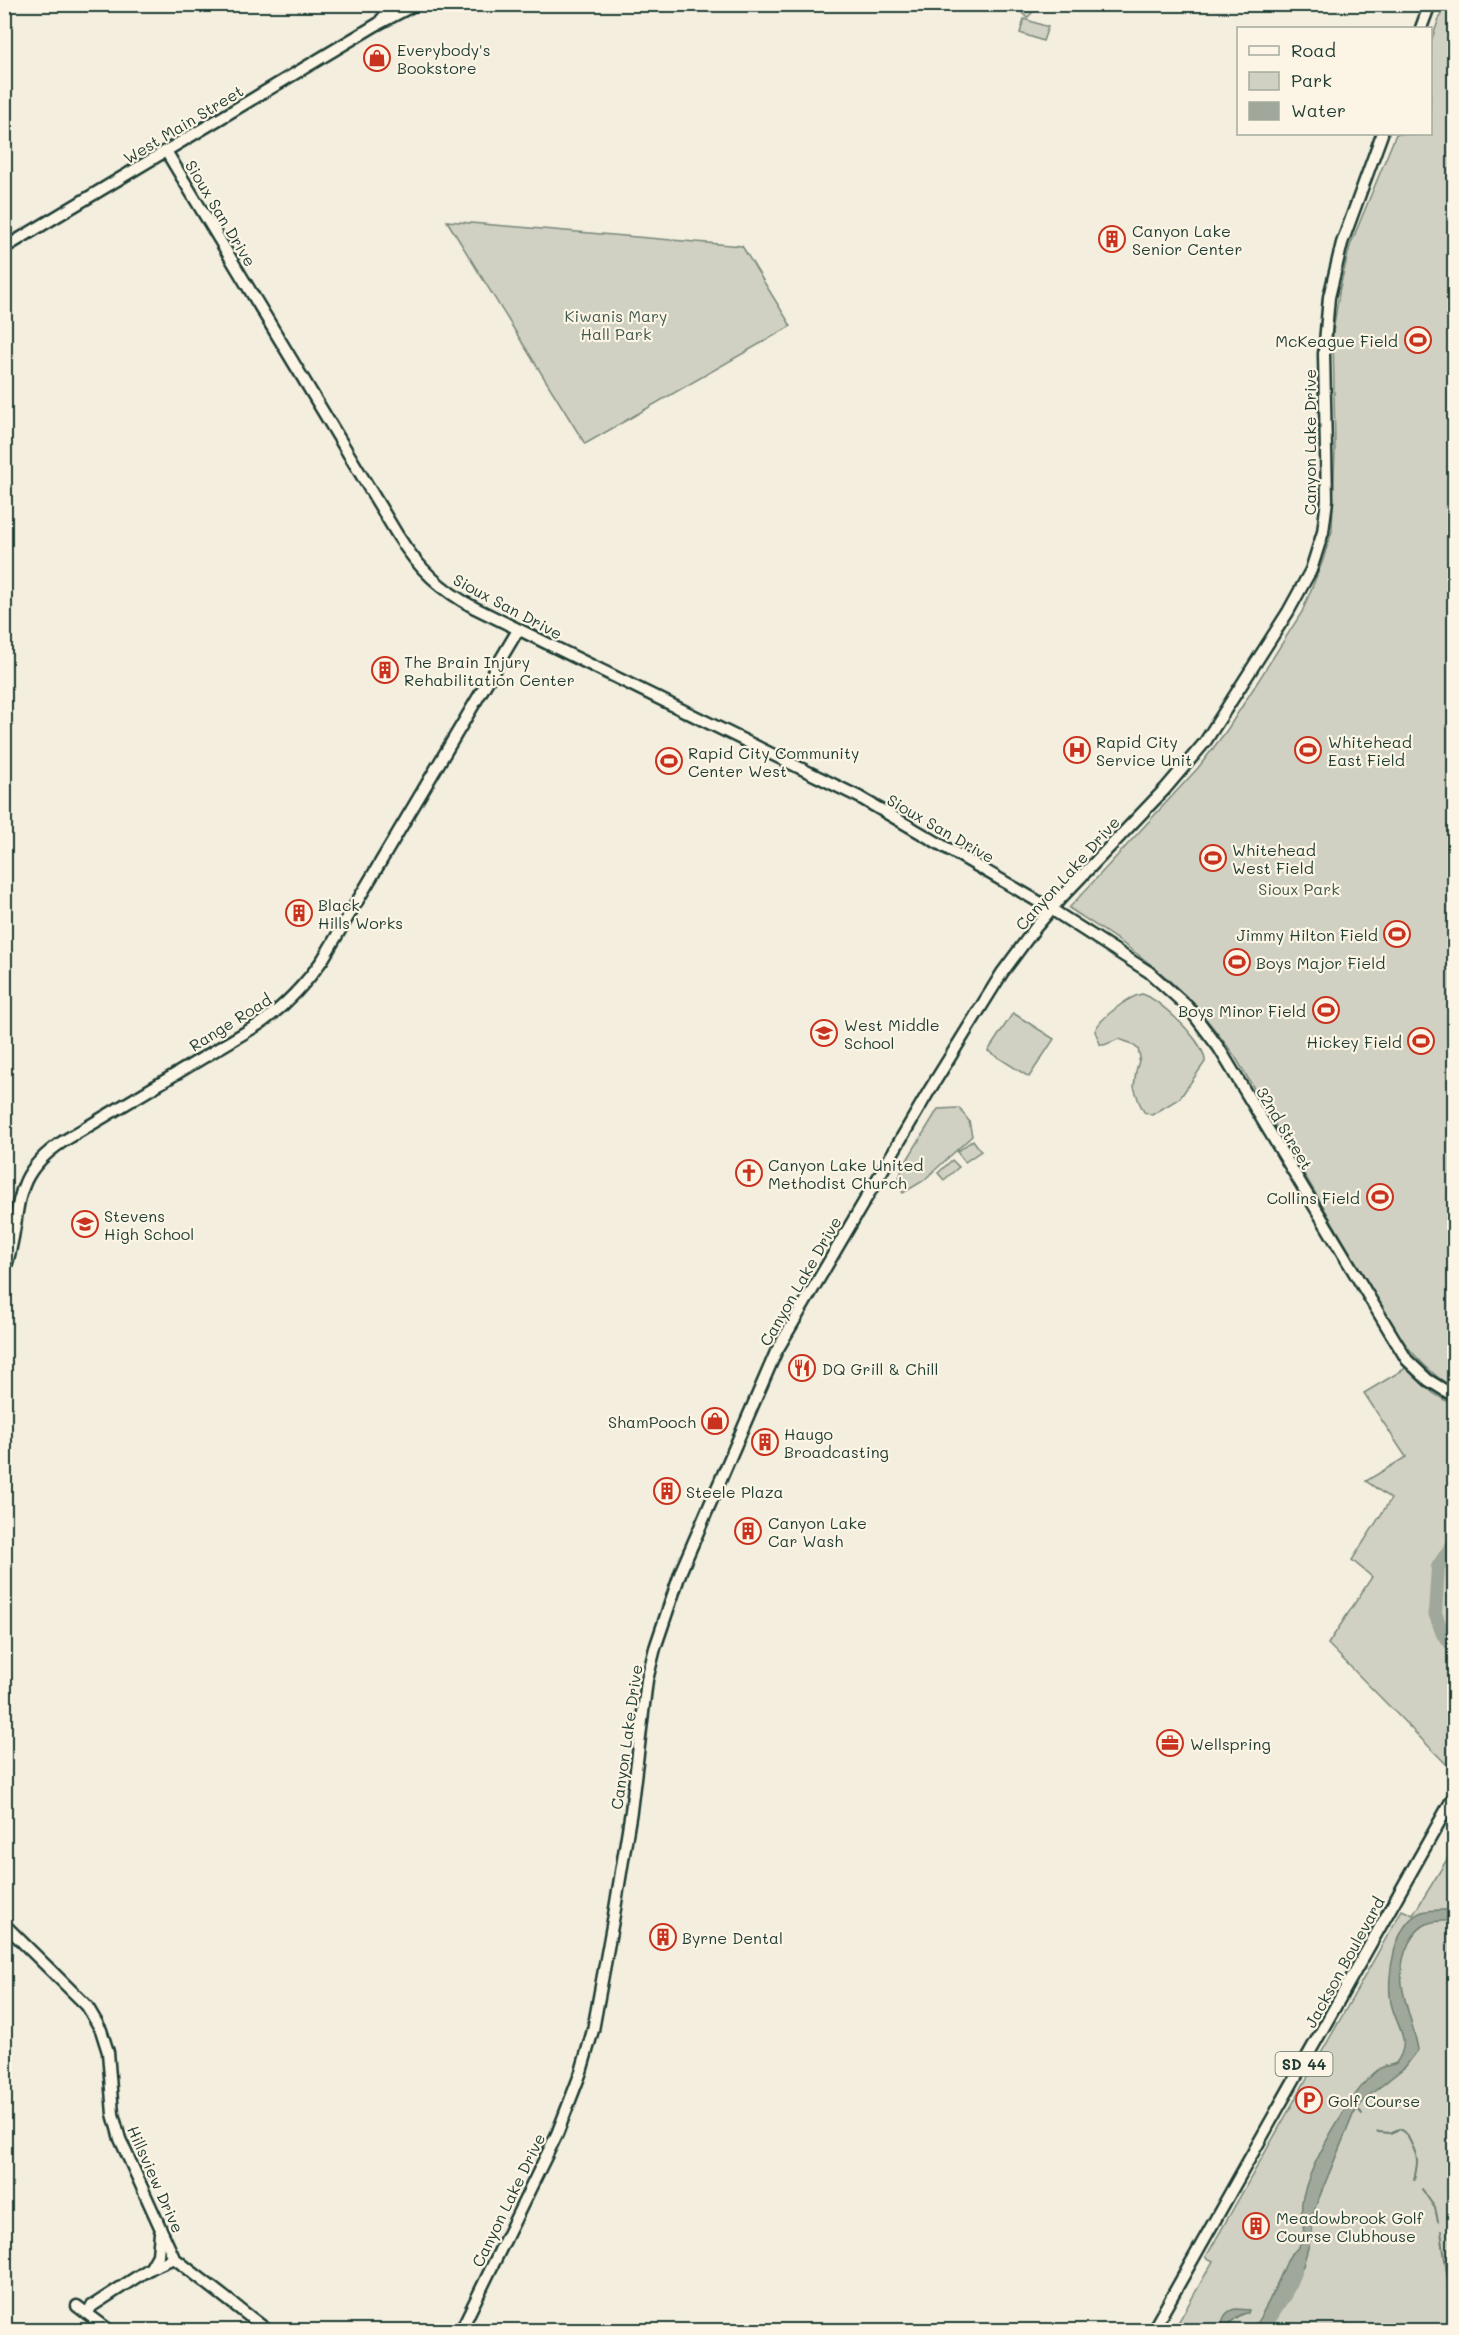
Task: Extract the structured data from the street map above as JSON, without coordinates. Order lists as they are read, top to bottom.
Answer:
{
  "streets": {
    "street": [
      "West Main Street",
      "Sioux San Drive",
      "Canyon Lake Drive",
      "Range Road",
      "32nd Street",
      "Jackson Boulevard",
      "SD 44",
      "Hillsview Drive"
    ]
  },
  "crossings": [
    ["West Main Street", "Sioux San Drive"],
    ["Sioux San Drive", "Canyon Lake Drive"],
    ["Sioux San Drive", "Range Road"],
    ["Sioux San Drive", "32nd Street"],
    ["Canyon Lake Drive", "32nd Street"]
  ],
  "parks": ["Kiwanis Mary Hall Park", "Sioux Park"],
  "places": {
    "shop": ["Everybody's Bookstore", "ShamPooch"],
    "building": [
      "Canyon Lake Senior Center",
      "The Brain Injury Rehabilitation Center",
      "Black Hills Works",
      "Haugo Broadcasting",
      "Steele Plaza",
      "Canyon Lake Car Wash",
      "Byrne Dental",
      "Meadowbrook Golf Course Clubhouse"
    ],
    "sports": [
      "McKeague Field",
      "Whitehead East Field",
      "Rapid City Community Center West",
      "Whitehead West Field",
      "Jimmy Hilton Field",
      "Boys Major Field",
      "Boys Minor Field",
      "Hickey Field",
      "Collins Field"
    ],
    "hospital": ["Rapid City Service Unit"],
    "school or university": ["West Middle School", "Stevens High School"],
    "church": ["Canyon Lake United Methodist Church"],
    "restaurant": ["DQ Grill & Chill"],
    "office": ["Wellspring"],
    "parking": ["Golf Course"]
  },
  "legend": ["Road", "Park", "Water"]
}
